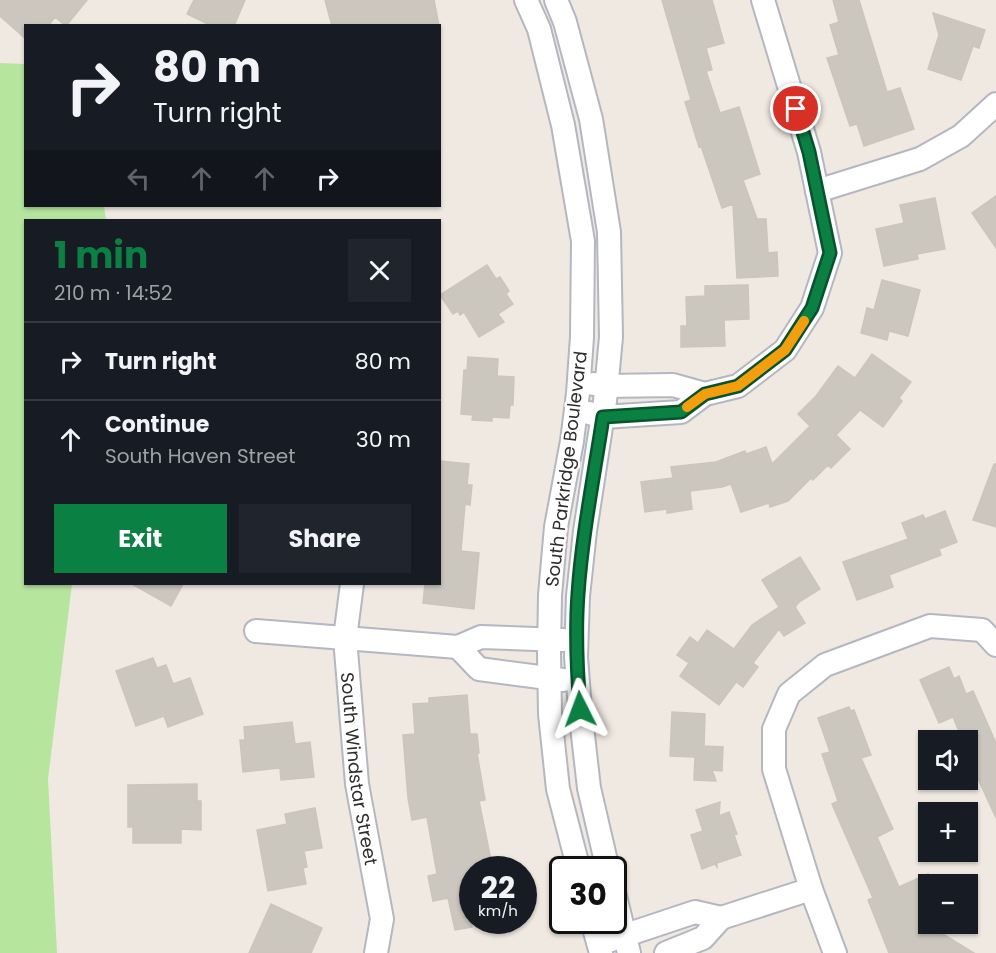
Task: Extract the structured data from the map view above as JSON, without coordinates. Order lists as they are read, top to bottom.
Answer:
{
  "streets": {
    "street": ["South Parkridge Boulevard", "South Windstar Street"]
  },
  "page": {
    "turn": ["80 m", "Turn right"],
    "heading": ["1 min", "210 m · 14:52"],
    "list": [
      {
        "name": "Turn right",
        "value": "80 m"
      },
      {
        "name": "Continue",
        "note": "South Haven Street",
        "value": "30 m"
      }
    ],
    "buttons": ["Exit", "Share"],
    "map_buttons": ["+", "−"],
    "speed": "22 km/h",
    "limit": "30"
  }
}
